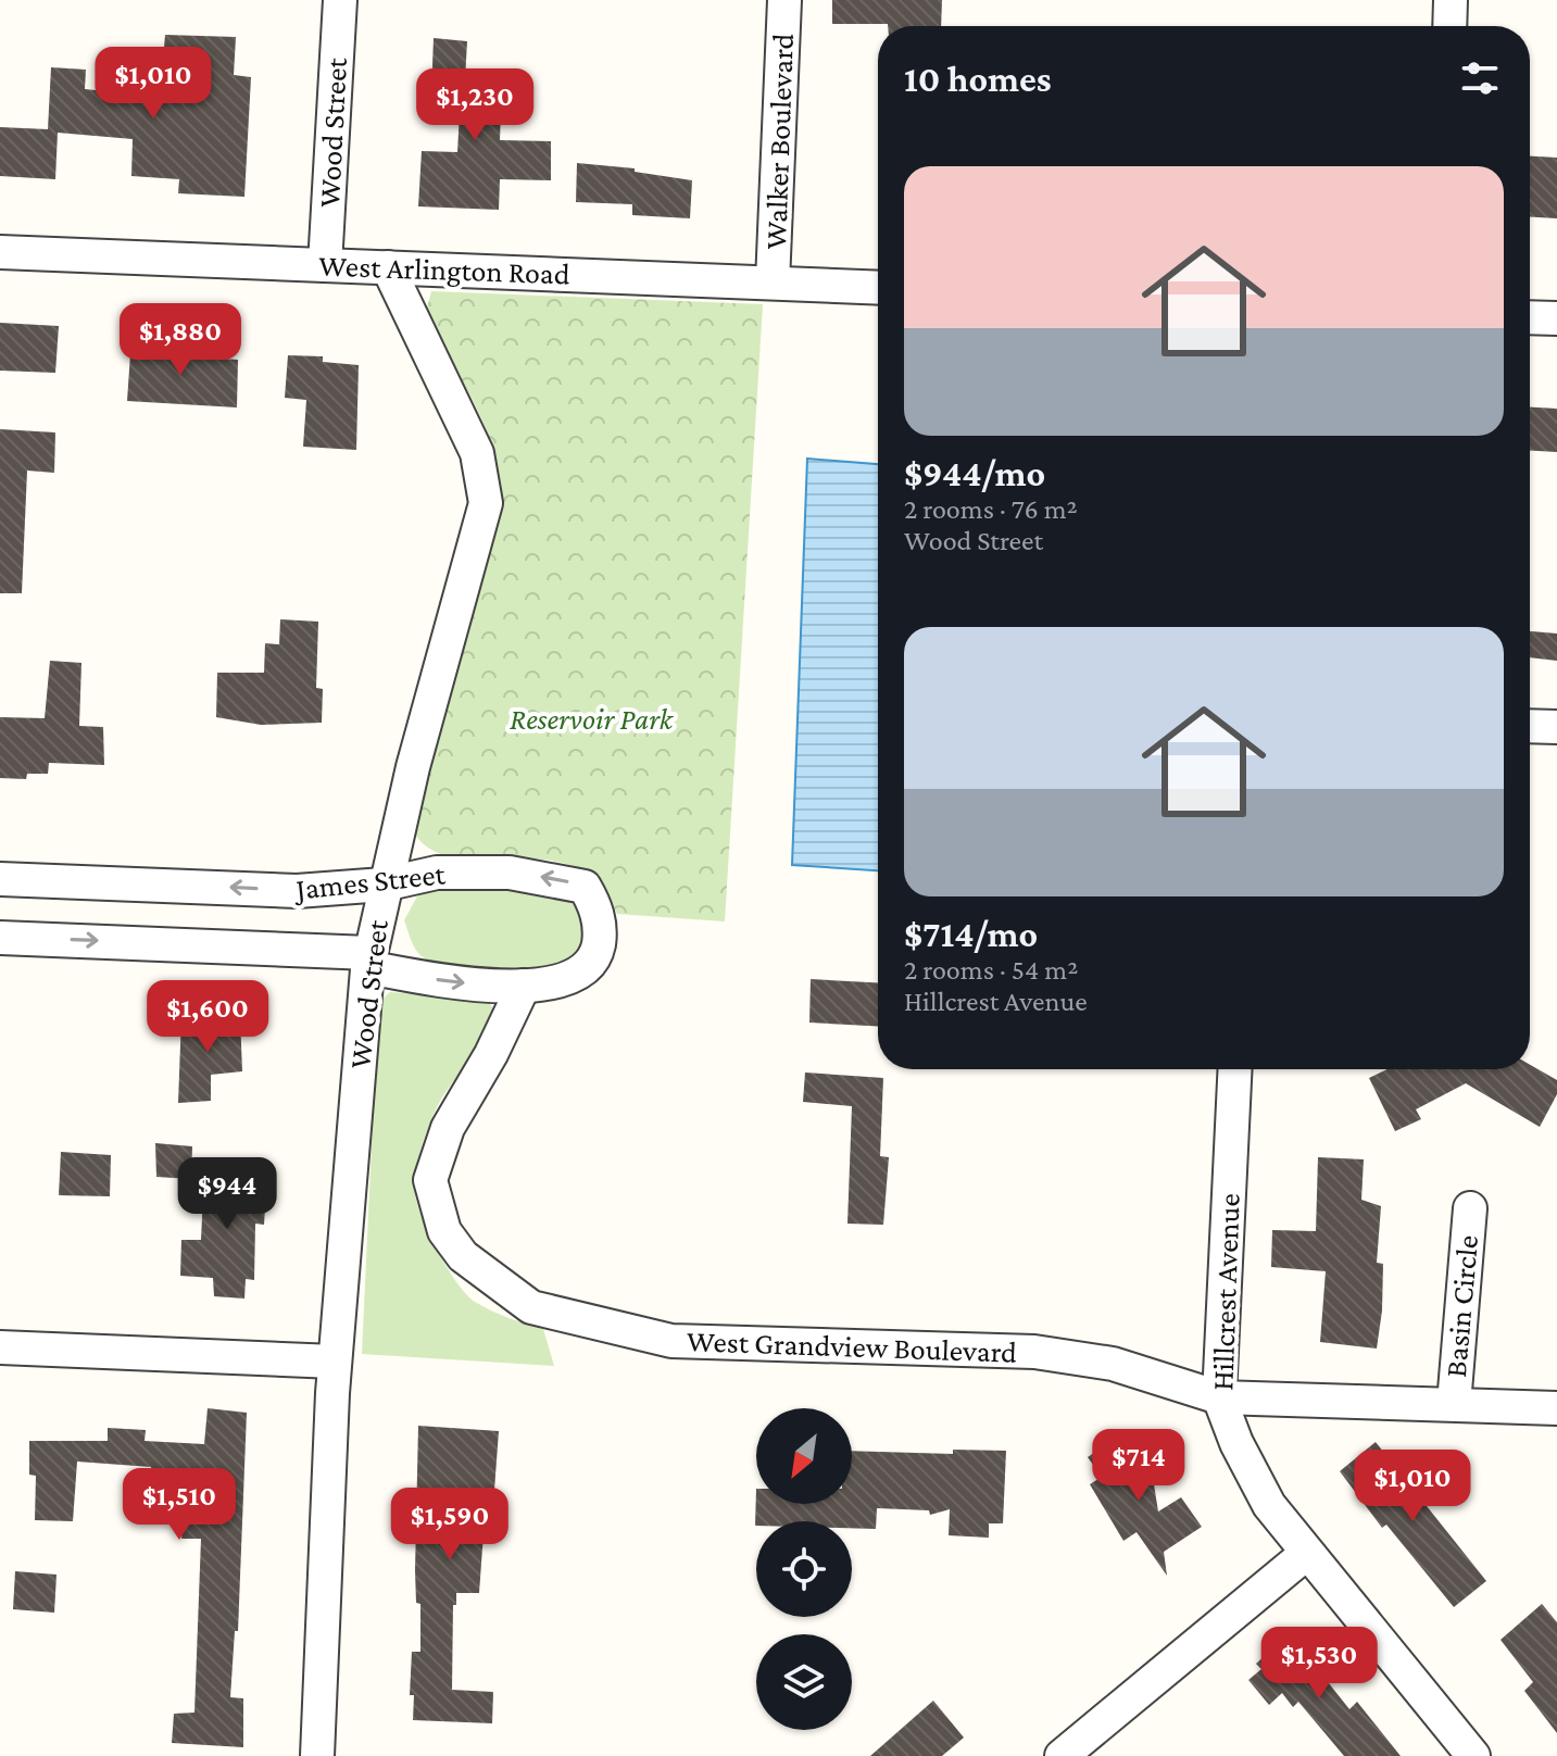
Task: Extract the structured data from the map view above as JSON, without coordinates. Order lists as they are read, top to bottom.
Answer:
{
  "streets": {
    "street": [
      "Wood Street",
      "Walker Boulevard",
      "West Arlington Road",
      "James Street",
      "Hillcrest Avenue",
      "Basin Circle",
      "West Grandview Boulevard"
    ]
  },
  "crossings": [
    ["Wood Street", "West Arlington Road"],
    ["Wood Street", "James Street"],
    ["Walker Boulevard", "West Arlington Road"],
    ["James Street", "West Grandview Boulevard"],
    ["Hillcrest Avenue", "West Grandview Boulevard"],
    ["Basin Circle", "West Grandview Boulevard"]
  ],
  "parks": ["Reservoir Park"],
  "north": "bottom left",
  "page": {
    "heading": "10 homes",
    "price": [
      "$1,010",
      "$1,230",
      "$1,880",
      "$1,600",
      "$944",
      "$714",
      "$1,010",
      "$1,510",
      "$1,590",
      "$1,530"
    ],
    "list": [
      {
        "name": "$944/mo",
        "note": "2 rooms · 76 m² · Wood Street"
      },
      {
        "name": "$714/mo",
        "note": "2 rooms · 54 m² · Hillcrest Avenue"
      }
    ]
  }
}
